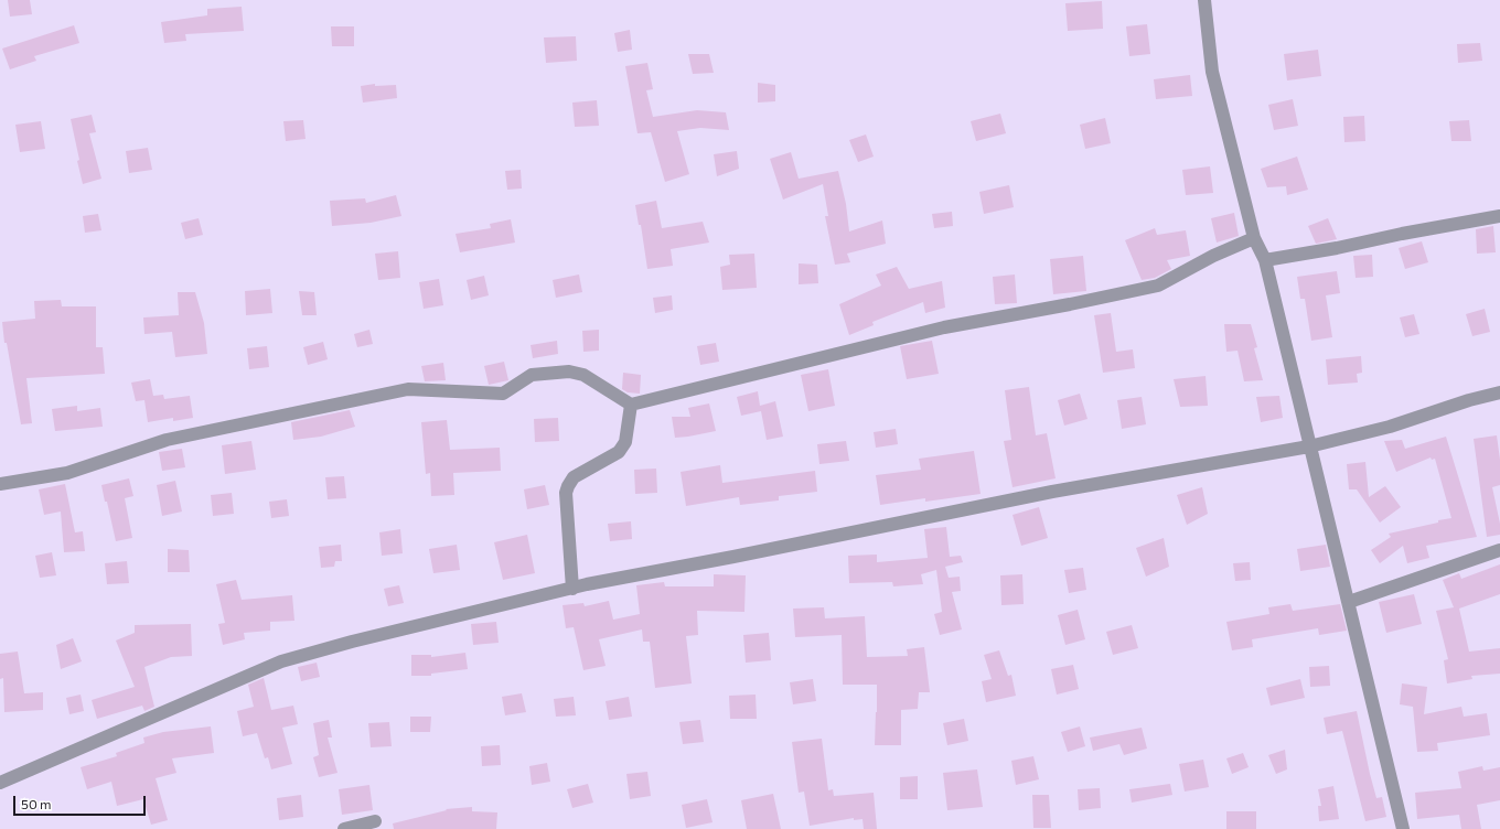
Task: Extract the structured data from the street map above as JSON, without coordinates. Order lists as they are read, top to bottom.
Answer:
{
  "scale_bar": "50 m"
}
